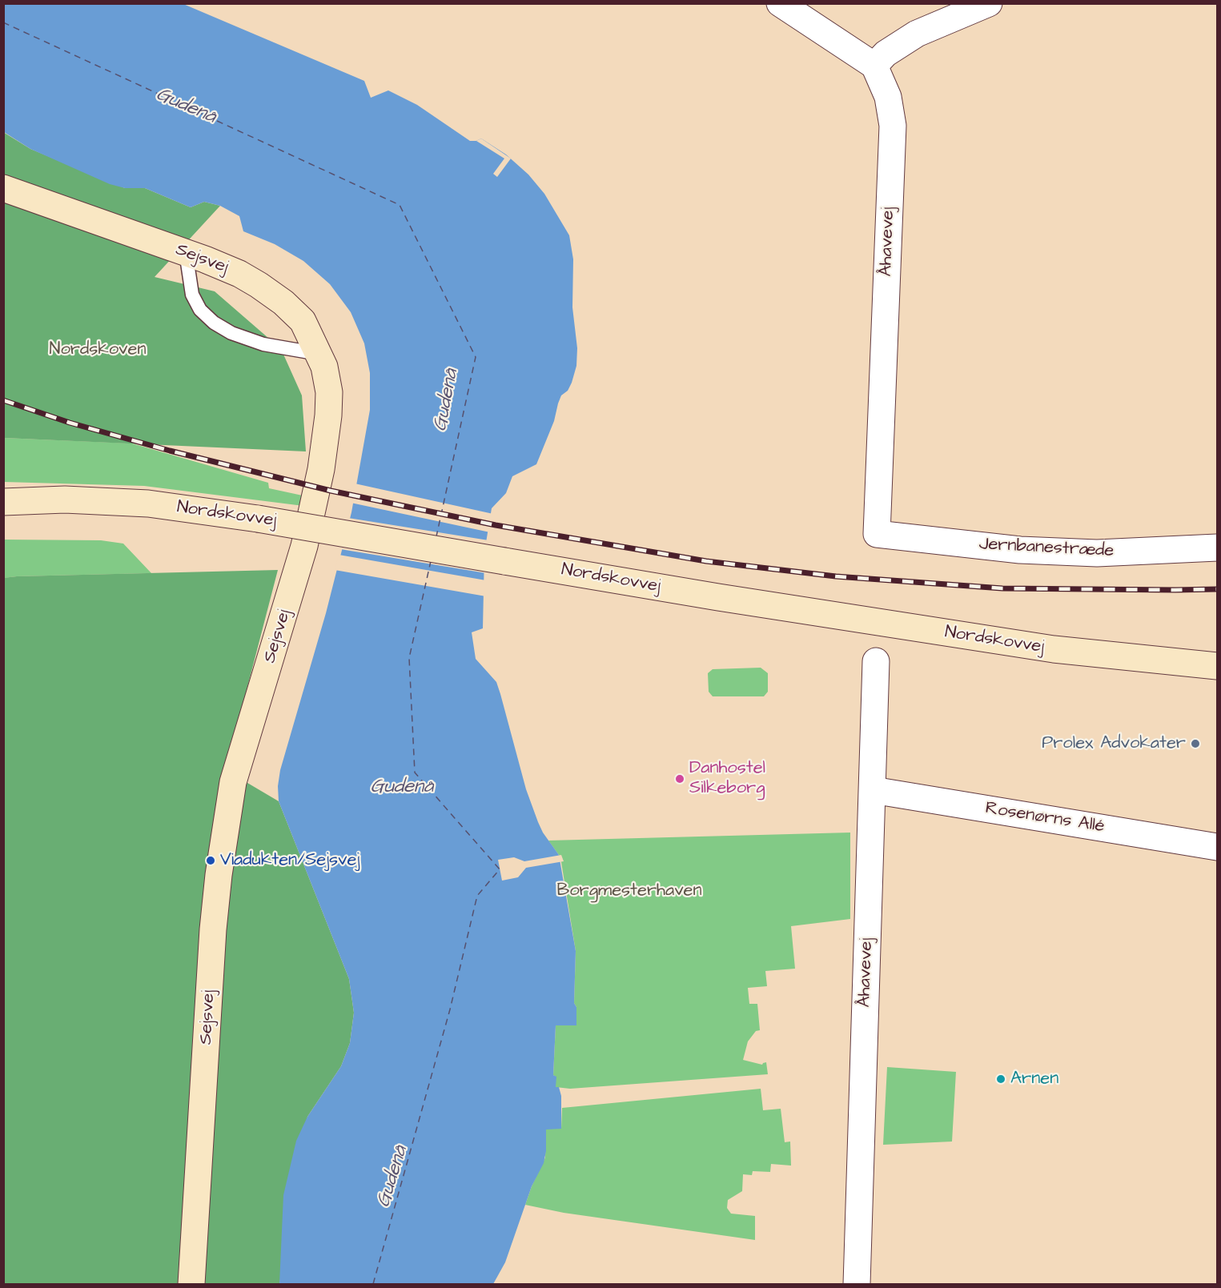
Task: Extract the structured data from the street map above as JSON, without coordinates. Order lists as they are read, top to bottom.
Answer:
{
  "streets": {
    "street": [
      "Åhavevej",
      "Sejsvej",
      "Nordskovvej",
      "Jernbanestræde",
      "Rosenørns Allé"
    ]
  },
  "crossings": [
    ["Åhavevej", "Jernbanestræde"],
    ["Åhavevej", "Rosenørns Allé"]
  ],
  "water": ["Gudenå"],
  "parks": ["Nordskoven", "Borgmesterhaven"],
  "places": [
    "Prolex Advokater",
    "Danhostel Silkeborg",
    "Viadukten/Sejsvej",
    "Arnen"
  ]
}
